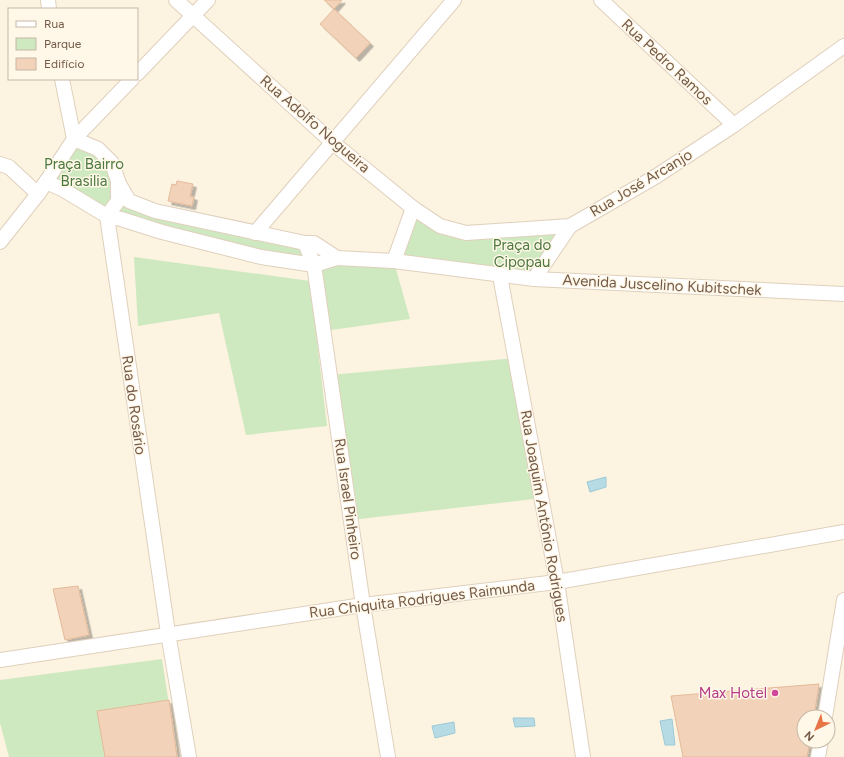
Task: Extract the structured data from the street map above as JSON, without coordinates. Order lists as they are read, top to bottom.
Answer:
{
  "streets": {
    "street": [
      "Rua Pedro Ramos",
      "Rua Adolfo Nogueira",
      "Rua José Arcanjo",
      "Avenida Juscelino Kubitschek",
      "Rua do Rosário",
      "Rua Israel Pinheiro",
      "Rua Joaquim Antônio Rodrigues",
      "Rua Chiquita Rodrigues Raimunda"
    ]
  },
  "crossings": [
    ["Rua Pedro Ramos", "Rua José Arcanjo"],
    ["Rua Adolfo Nogueira", "Rua José Arcanjo"],
    ["Avenida Juscelino Kubitschek", "Rua do Rosário"],
    ["Avenida Juscelino Kubitschek", "Rua Israel Pinheiro"],
    ["Avenida Juscelino Kubitschek", "Rua Joaquim Antônio Rodrigues"],
    ["Rua do Rosário", "Rua Chiquita Rodrigues Raimunda"],
    ["Rua Israel Pinheiro", "Rua Chiquita Rodrigues Raimunda"],
    ["Rua Joaquim Antônio Rodrigues", "Rua Chiquita Rodrigues Raimunda"]
  ],
  "parks": ["Praça Bairro Brasilia", "Praça do Cipopau"],
  "places": ["Max Hotel"],
  "legend": ["Rua", "Parque", "Edifício"],
  "north": "bottom left"
}
